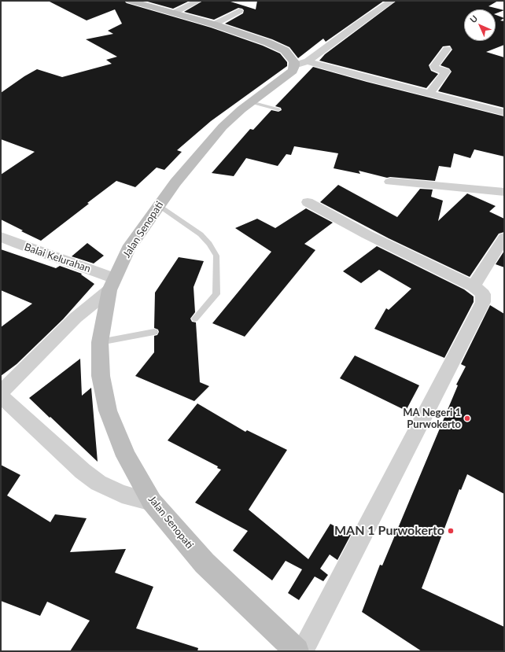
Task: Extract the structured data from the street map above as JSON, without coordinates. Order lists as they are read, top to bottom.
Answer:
{
  "streets": {
    "main road": ["Jalan Senopati"],
    "street": ["Balai Kelurahan"]
  },
  "crossings": [
    ["Jalan Senopati", "Balai Kelurahan"]
  ],
  "places": ["MA Negeri 1 Purwokerto", "MAN 1 Purwokerto"],
  "north": "top left"
}
